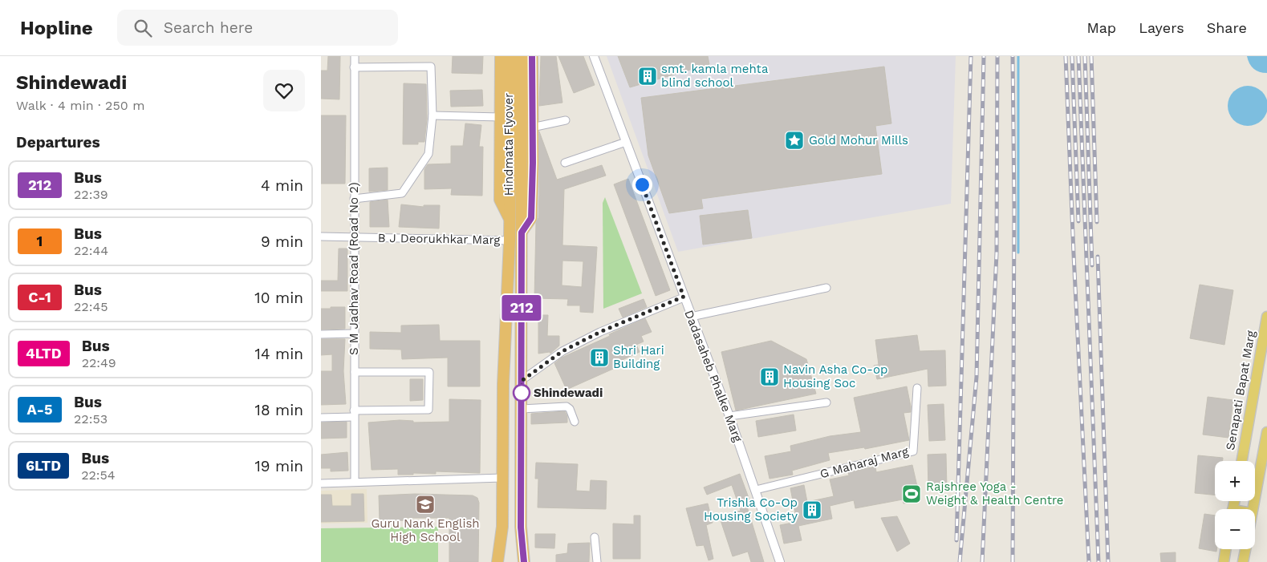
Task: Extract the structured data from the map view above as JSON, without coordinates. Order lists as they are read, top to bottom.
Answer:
{
  "streets": {
    "highway": ["Hindmata Flyover"],
    "main road": ["Senapati Bapat Marg"],
    "street": [
      "B J Deorukhkar Marg",
      "S M Jadhav Road (Road No 2)",
      "Dadasaheb Phalke Marg",
      "G Maharaj Marg"
    ]
  },
  "crossings": [
    ["Hindmata Flyover", "B J Deorukhkar Marg"],
    ["B J Deorukhkar Marg", "S M Jadhav Road (Road No 2)"],
    ["Dadasaheb Phalke Marg", "G Maharaj Marg"]
  ],
  "places": {
    "building": [
      "smt. kamla mehta blind school",
      "Shri Hari Building",
      "Navin Asha Co-op Housing Soc",
      "Trishla Co-Op Housing Society"
    ],
    "place": ["Gold Mohur Mills"],
    "other": ["Shindewadi"],
    "sports": ["Rajshree Yoga - Weight & Health Centre"],
    "school or university": ["Guru Nank English High School"]
  },
  "lines": ["bus line 212"],
  "page": {
    "header": "Hopline",
    "search": "Search here",
    "nav": ["Map", "Layers", "Share"],
    "heading": [
      ["Shindewadi", "Walk · 4 min · 250 m"],
      "Departures"
    ],
    "on_map": "212",
    "list": [
      {
        "mark": "212",
        "name": "Bus",
        "note": "22:39",
        "value": "4 min"
      },
      {
        "mark": "1",
        "name": "Bus",
        "note": "22:44",
        "value": "9 min"
      },
      {
        "mark": "C-1",
        "name": "Bus",
        "note": "22:45",
        "value": "10 min"
      },
      {
        "mark": "4LTD",
        "name": "Bus",
        "note": "22:49",
        "value": "14 min"
      },
      {
        "mark": "A-5",
        "name": "Bus",
        "note": "22:53",
        "value": "18 min"
      },
      {
        "mark": "6LTD",
        "name": "Bus",
        "note": "22:54",
        "value": "19 min"
      }
    ],
    "map_buttons": ["+", "−"]
  }
}
